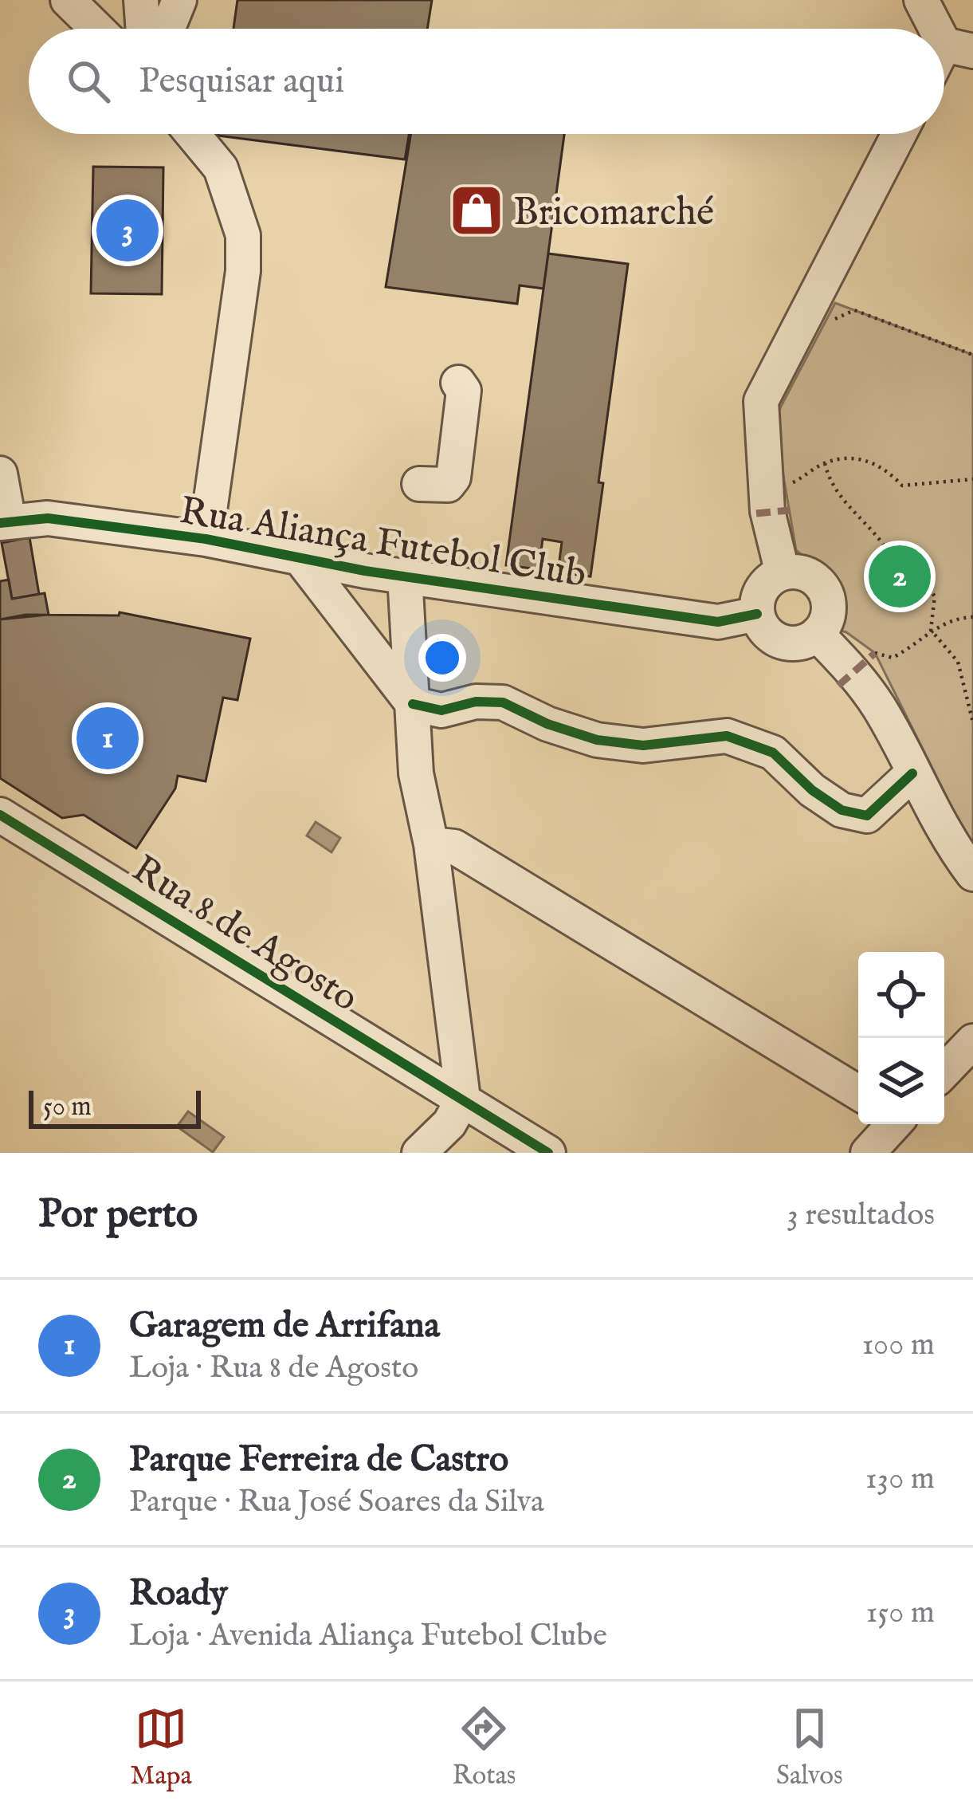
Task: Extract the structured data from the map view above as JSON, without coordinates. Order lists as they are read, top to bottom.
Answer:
{
  "streets": {
    "street": ["Rua Aliança Futebol Club", "Rua 8 de Agosto"]
  },
  "places": {
    "shop": ["Bricomarché"]
  },
  "scale_bar": "50 m",
  "page": {
    "search": "Pesquisar aqui",
    "pins": ["3", "2", "1"],
    "scale": "50 m",
    "heading": ["Por perto", "3 resultados"],
    "list": [
      {
        "mark": "1",
        "name": "Garagem de Arrifana",
        "note": "Loja · Rua 8 de Agosto",
        "value": "100 m"
      },
      {
        "mark": "2",
        "name": "Parque Ferreira de Castro",
        "note": "Parque · Rua José Soares da Silva",
        "value": "130 m"
      },
      {
        "mark": "3",
        "name": "Roady",
        "note": "Loja · Avenida Aliança Futebol Clube",
        "value": "150 m"
      }
    ],
    "nav": ["Mapa", "Rotas", "Salvos"]
  }
}
